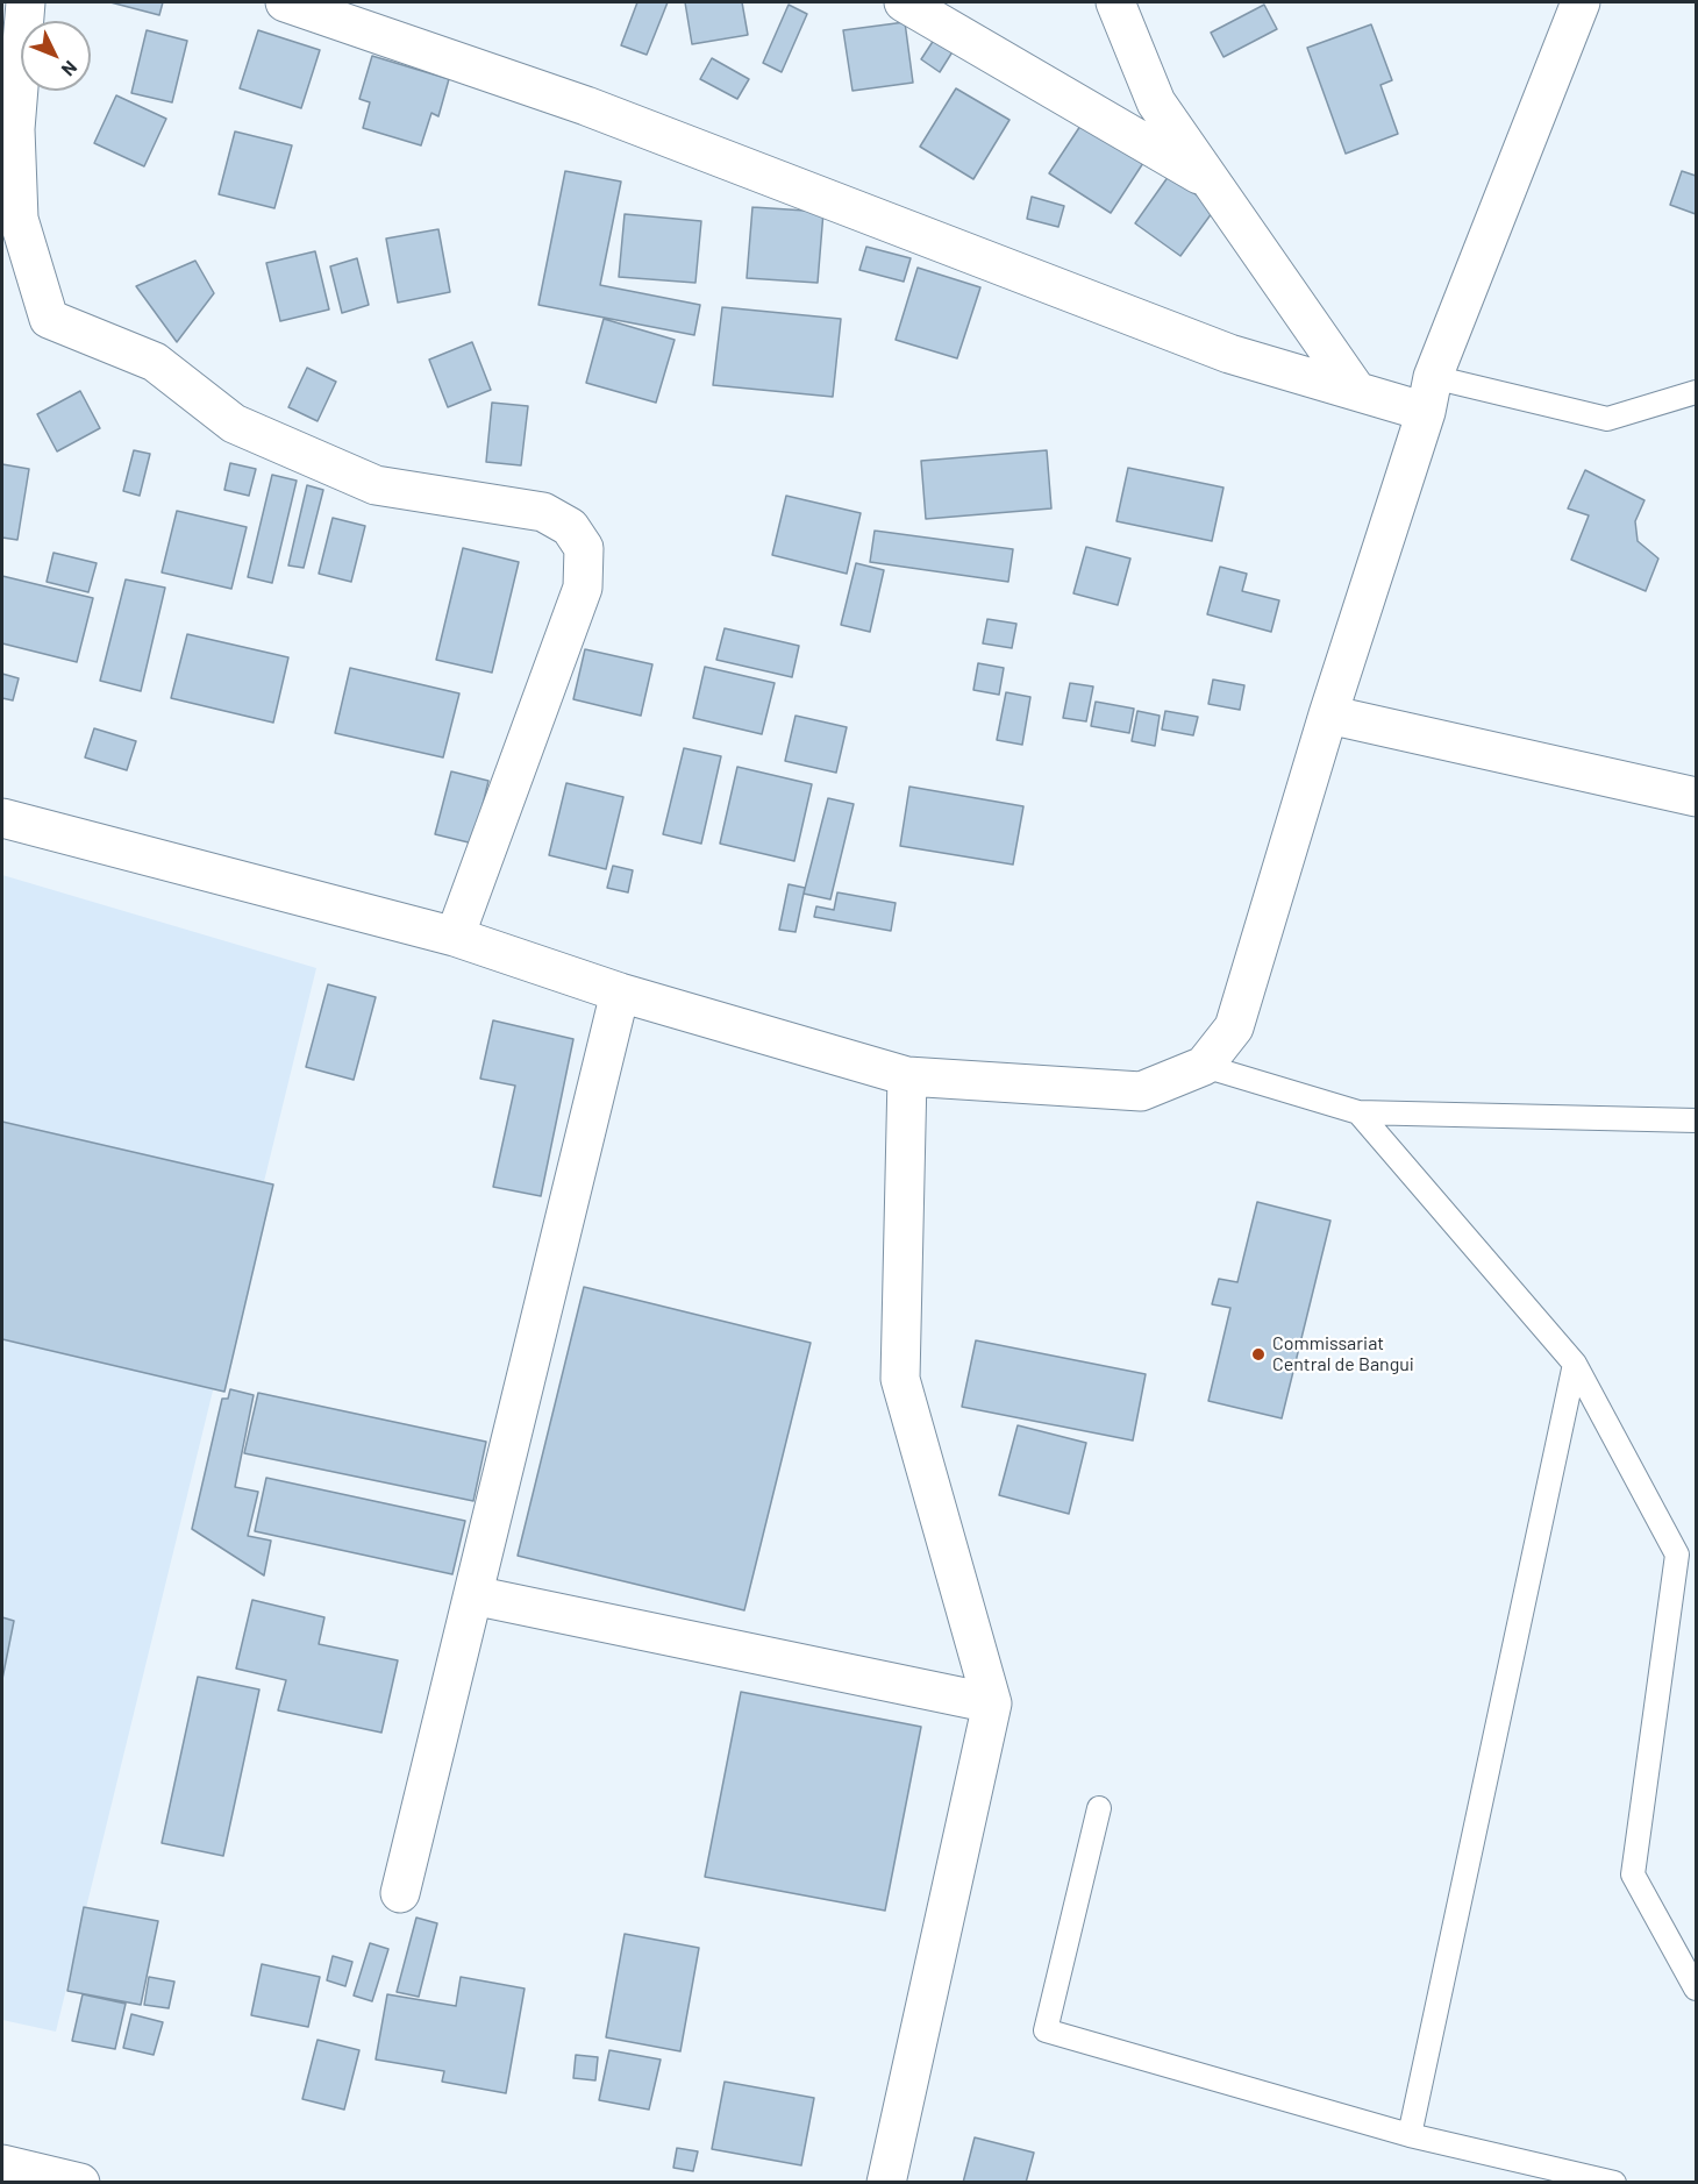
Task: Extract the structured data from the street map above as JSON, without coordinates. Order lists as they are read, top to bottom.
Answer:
{
  "places": ["Commissariat Central de Bangui"],
  "north": "bottom right"
}
